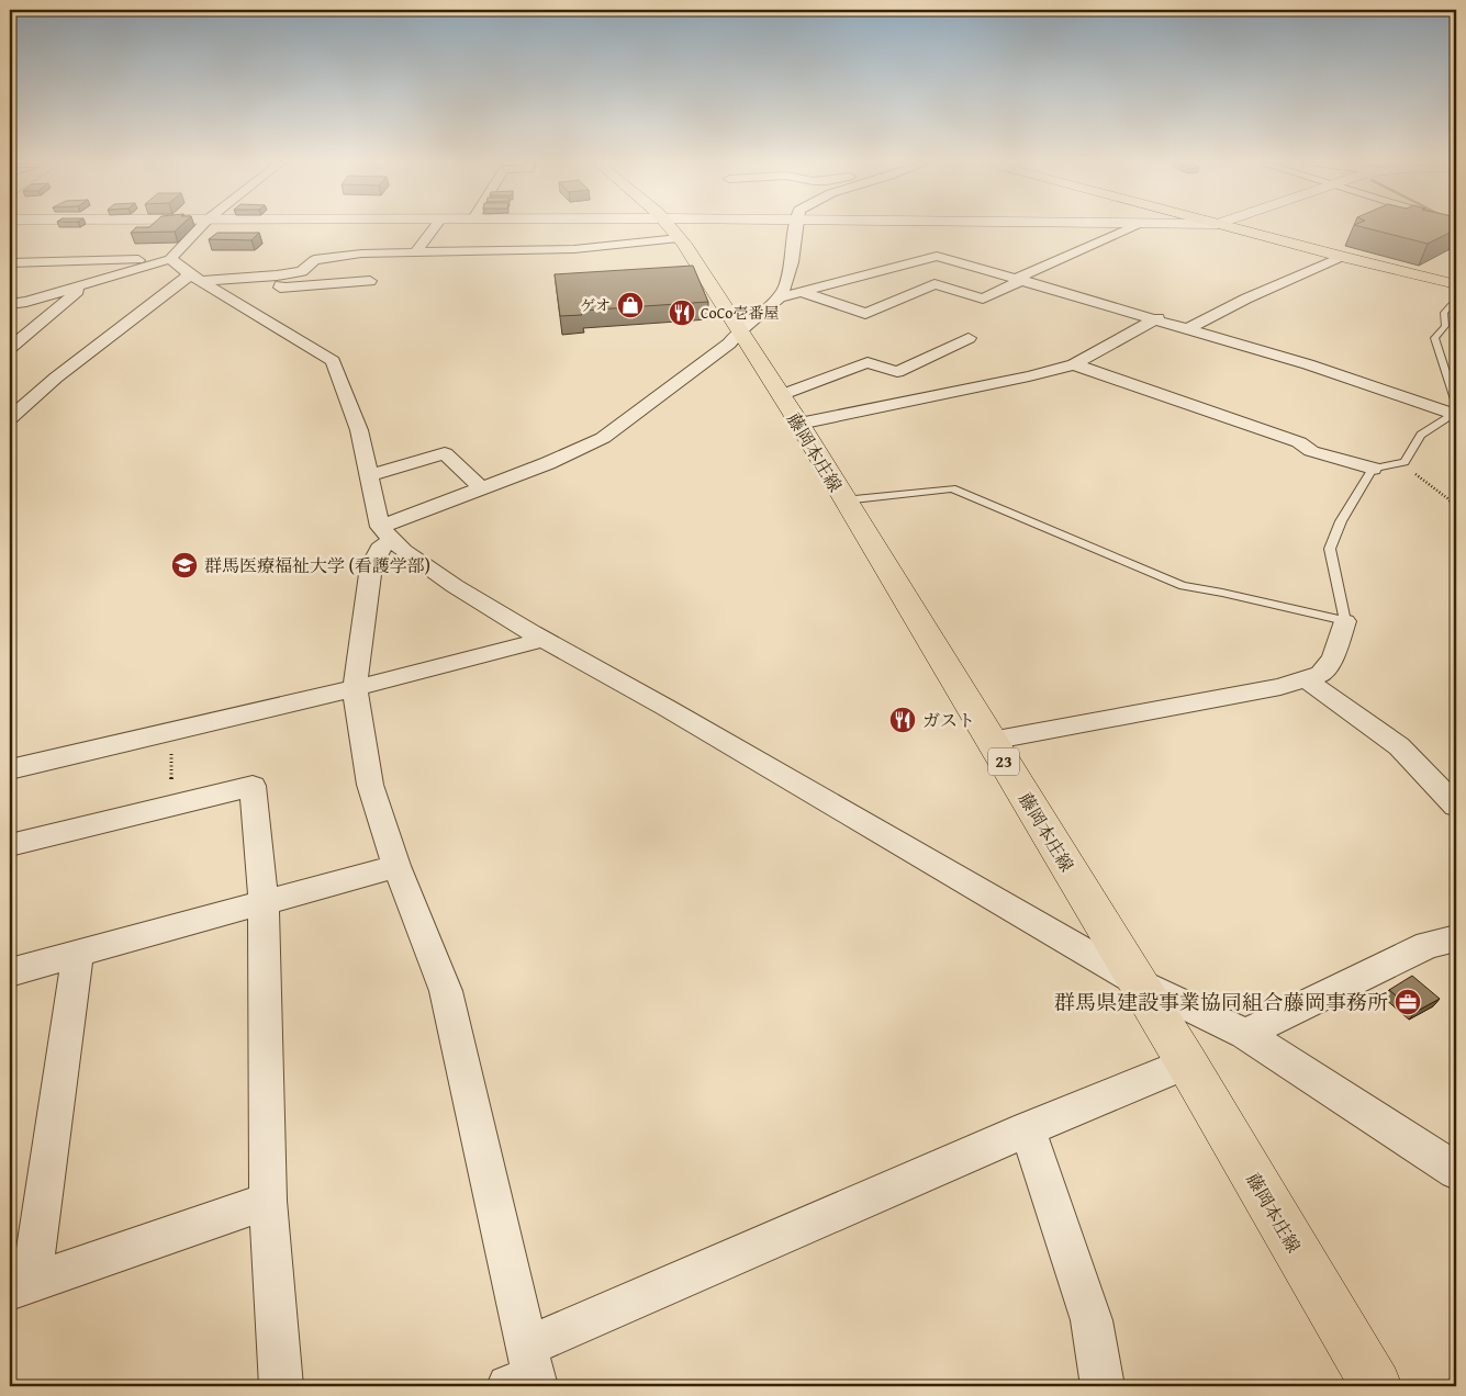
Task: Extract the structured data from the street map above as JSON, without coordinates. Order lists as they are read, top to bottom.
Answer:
{
  "streets": {
    "main road": ["藤岡本庄線", "23"]
  },
  "places": {
    "shop": ["ゲオ"],
    "restaurant": ["CoCo壱番屋", "ガスト"],
    "school or university": ["群馬医療福祉大学 (看護学部)"],
    "office": ["群馬県建設事業協同組合藤岡事務所"]
  }
}
